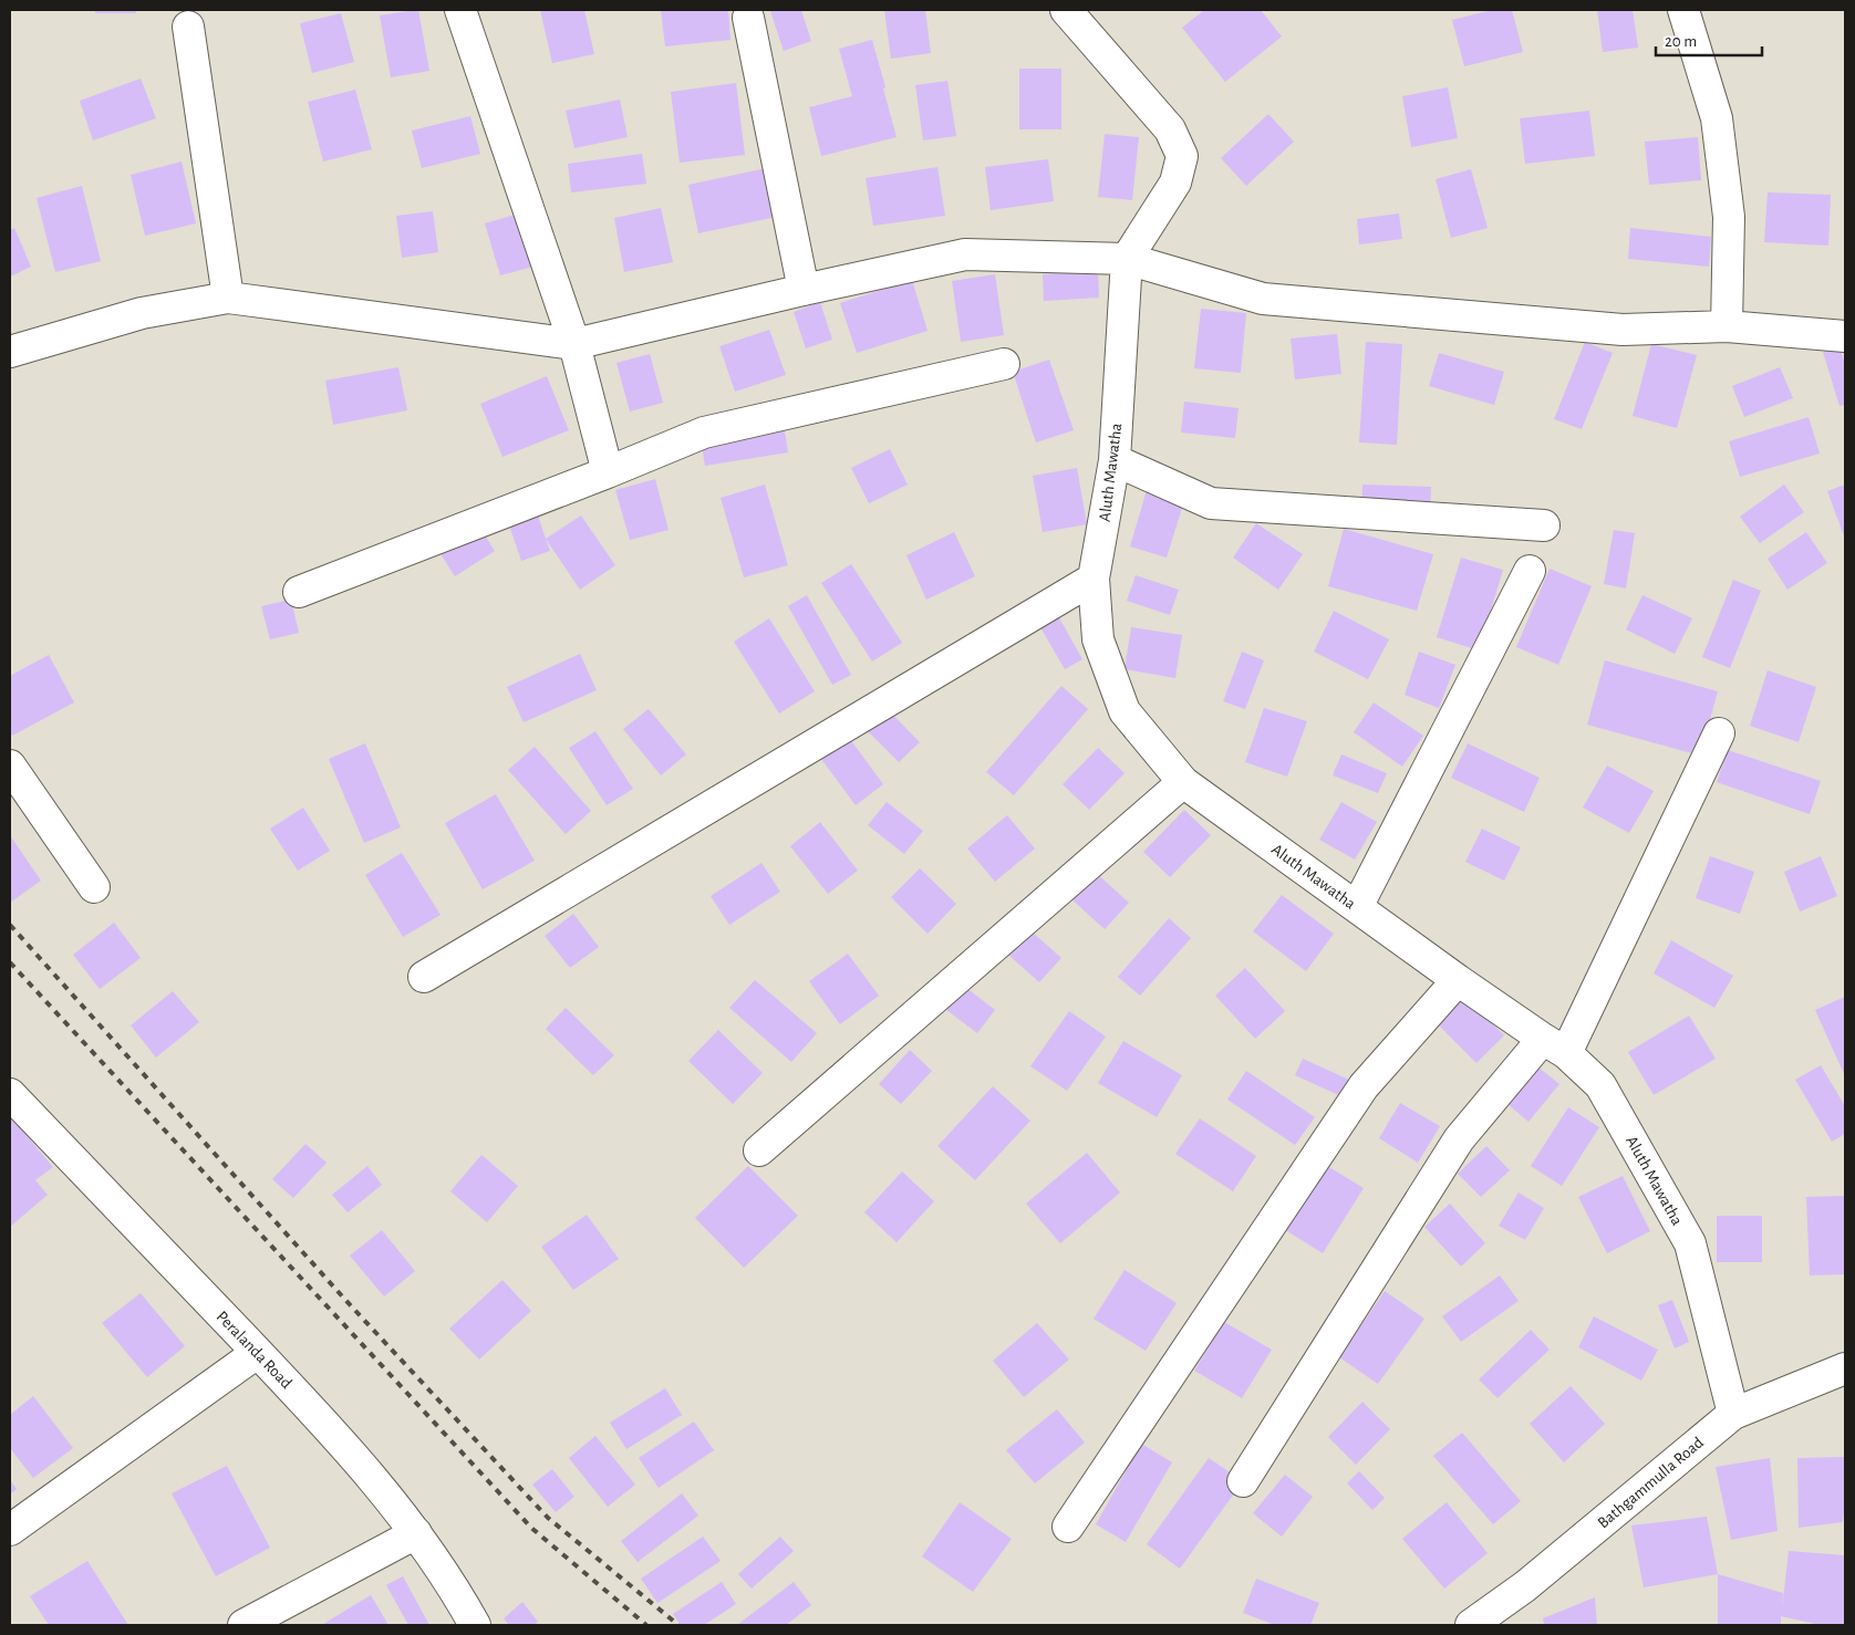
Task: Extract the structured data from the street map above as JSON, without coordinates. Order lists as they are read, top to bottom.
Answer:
{
  "streets": {
    "street": ["Aluth Mawatha", "Peralanda Road", "Bathgammulla Road"]
  },
  "crossings": [
    ["Aluth Mawatha", "Bathgammulla Road"]
  ],
  "scale_bar": "20 m"
}
